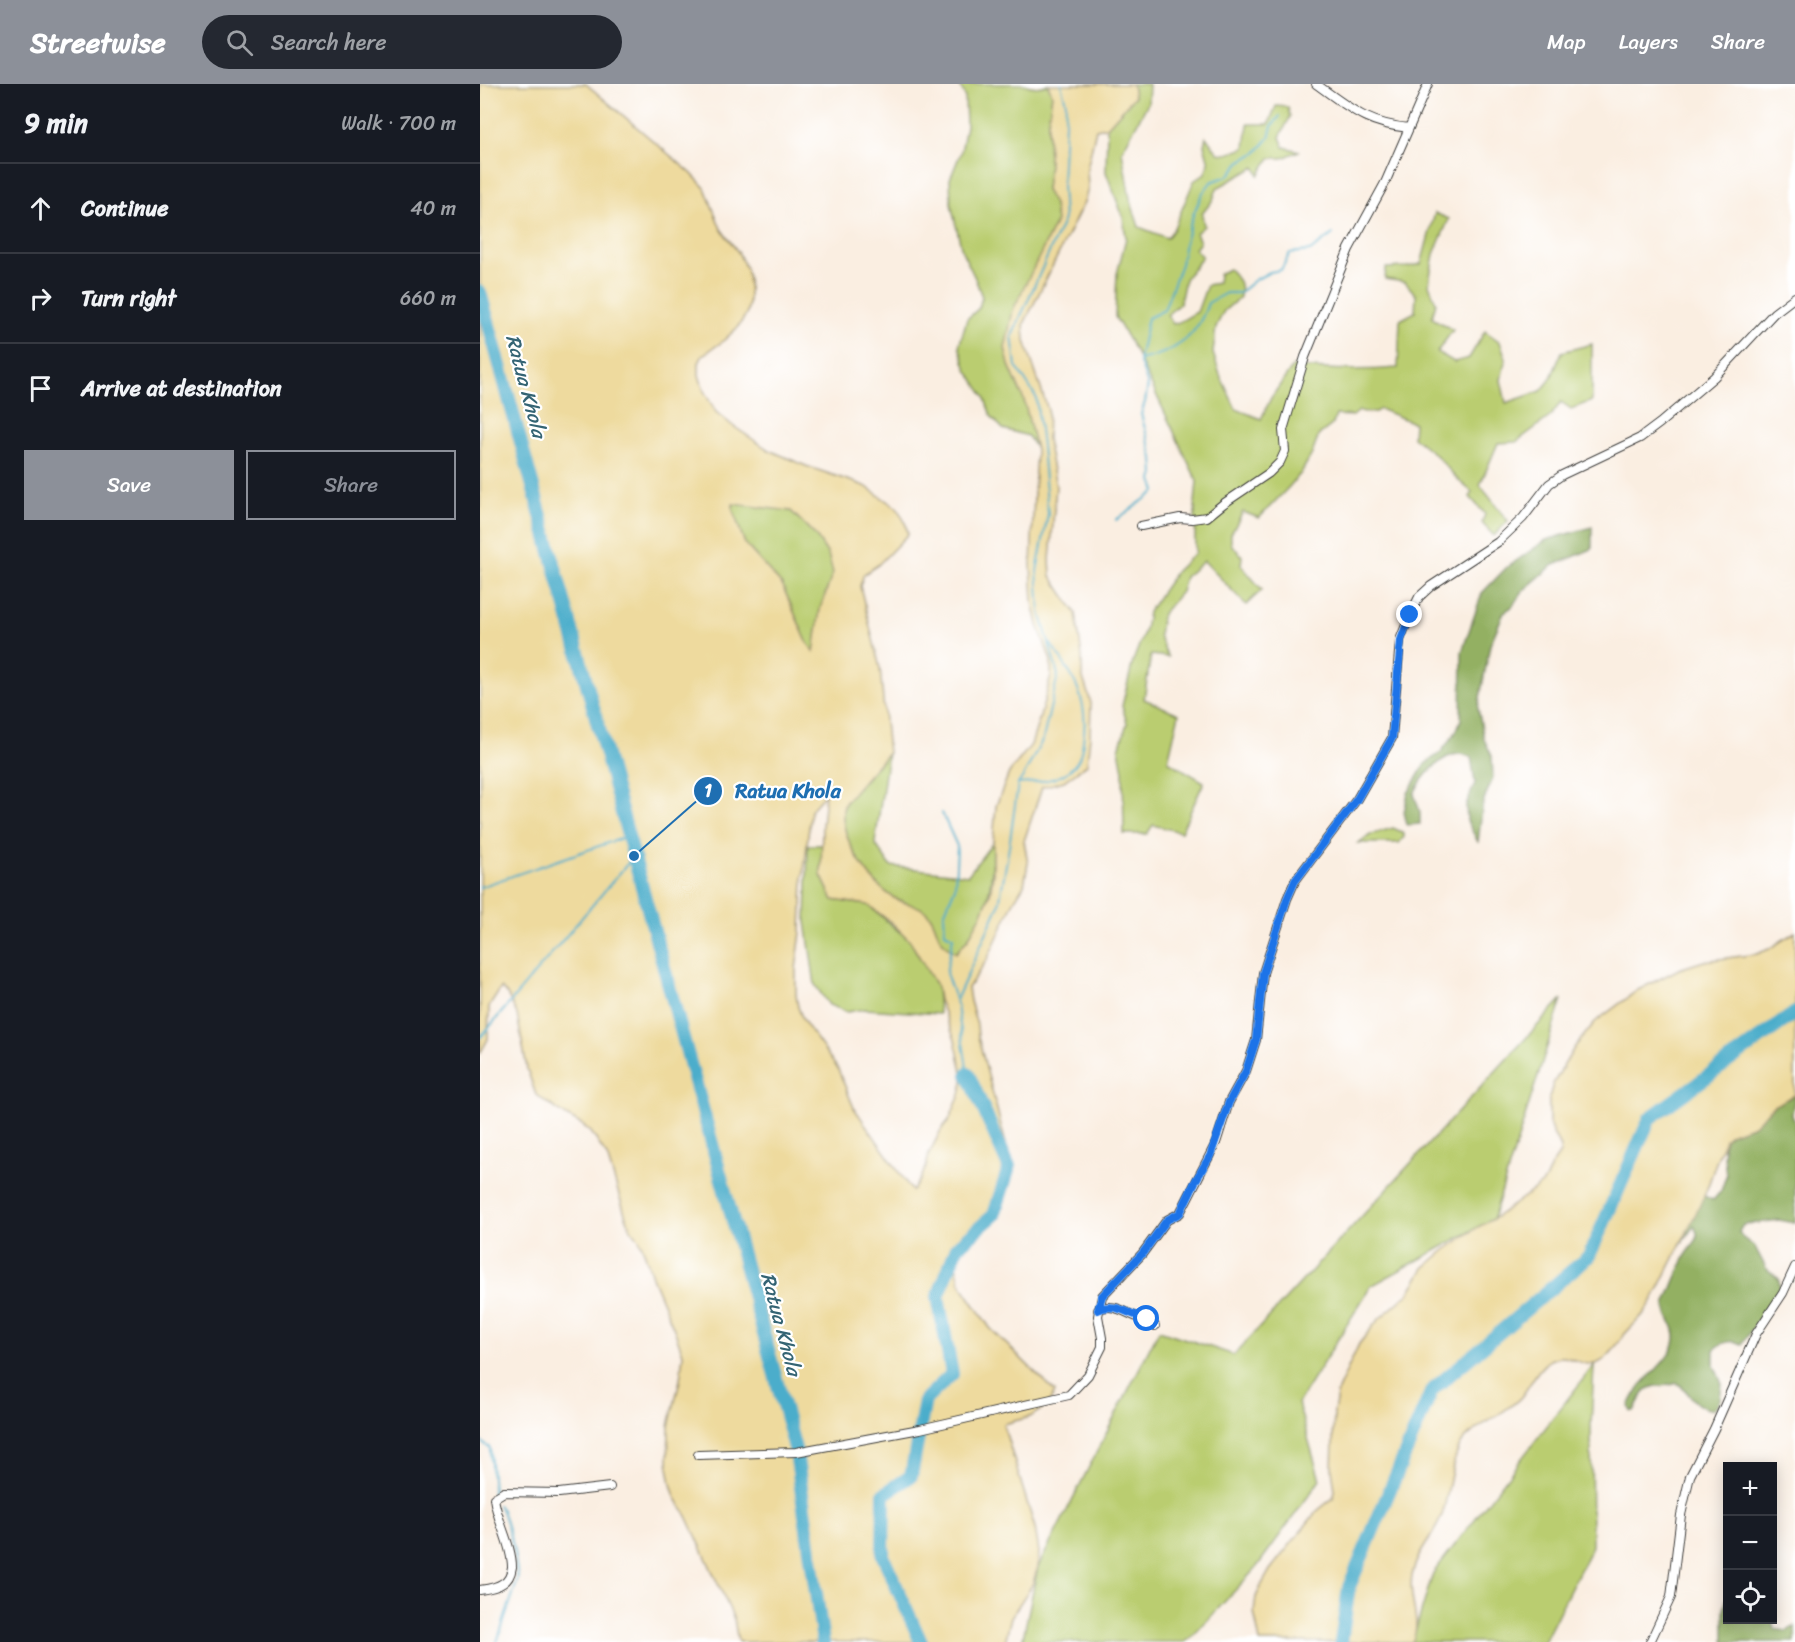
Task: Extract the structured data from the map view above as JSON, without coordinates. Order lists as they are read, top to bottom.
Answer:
{
  "water": ["Ratua Khola"],
  "places": ["Ratua Khola"],
  "page": {
    "header": "Streetwise",
    "search": "Search here",
    "nav": ["Map", "Layers", "Share"],
    "heading": ["9 min", "Walk · 700 m"],
    "list": [
      ["Continue", "40 m"],
      ["Turn right", "660 m"],
      "Arrive at destination"
    ],
    "buttons": ["Save", "Share"],
    "map_buttons": ["+", "−"]
  }
}
